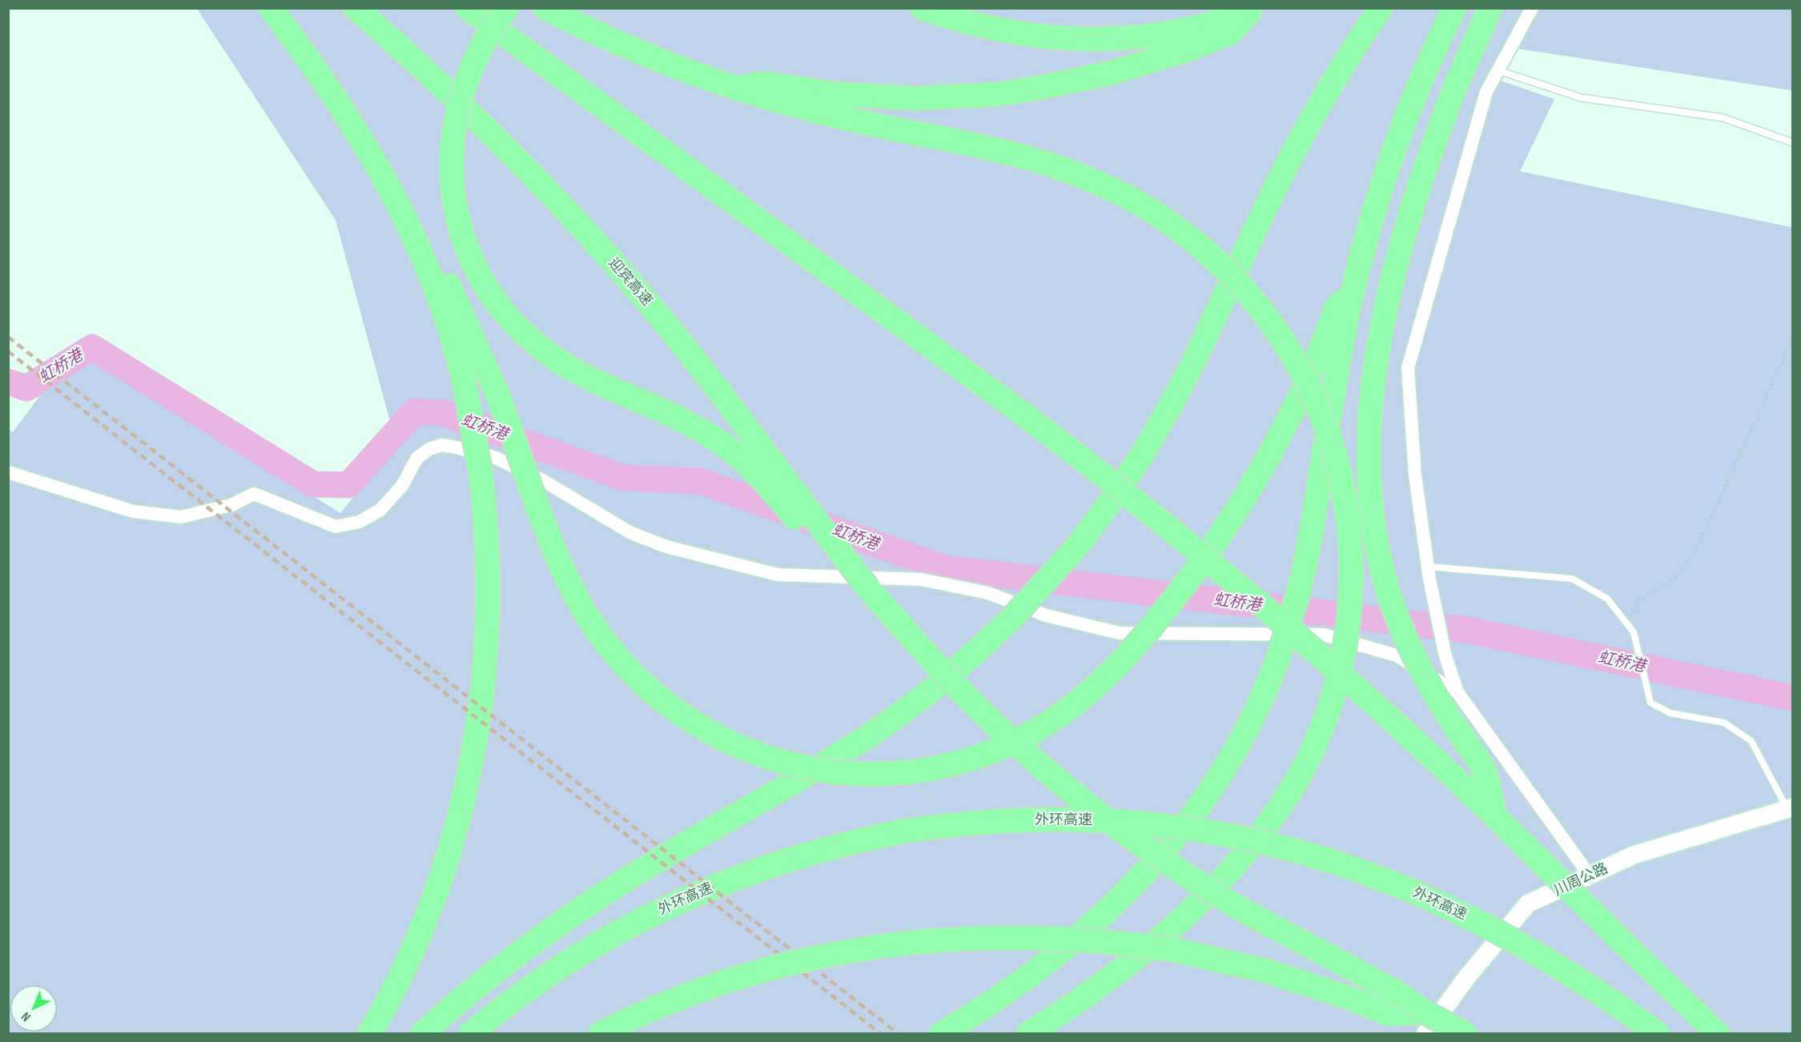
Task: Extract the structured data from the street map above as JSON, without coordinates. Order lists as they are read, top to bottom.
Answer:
{
  "streets": {
    "highway": ["迎宾高速", "外环高速"],
    "street": ["川周公路"]
  },
  "crossings": [
    ["迎宾高速", "川周公路"]
  ],
  "water": ["虹桥港"],
  "north": "bottom left"
}
